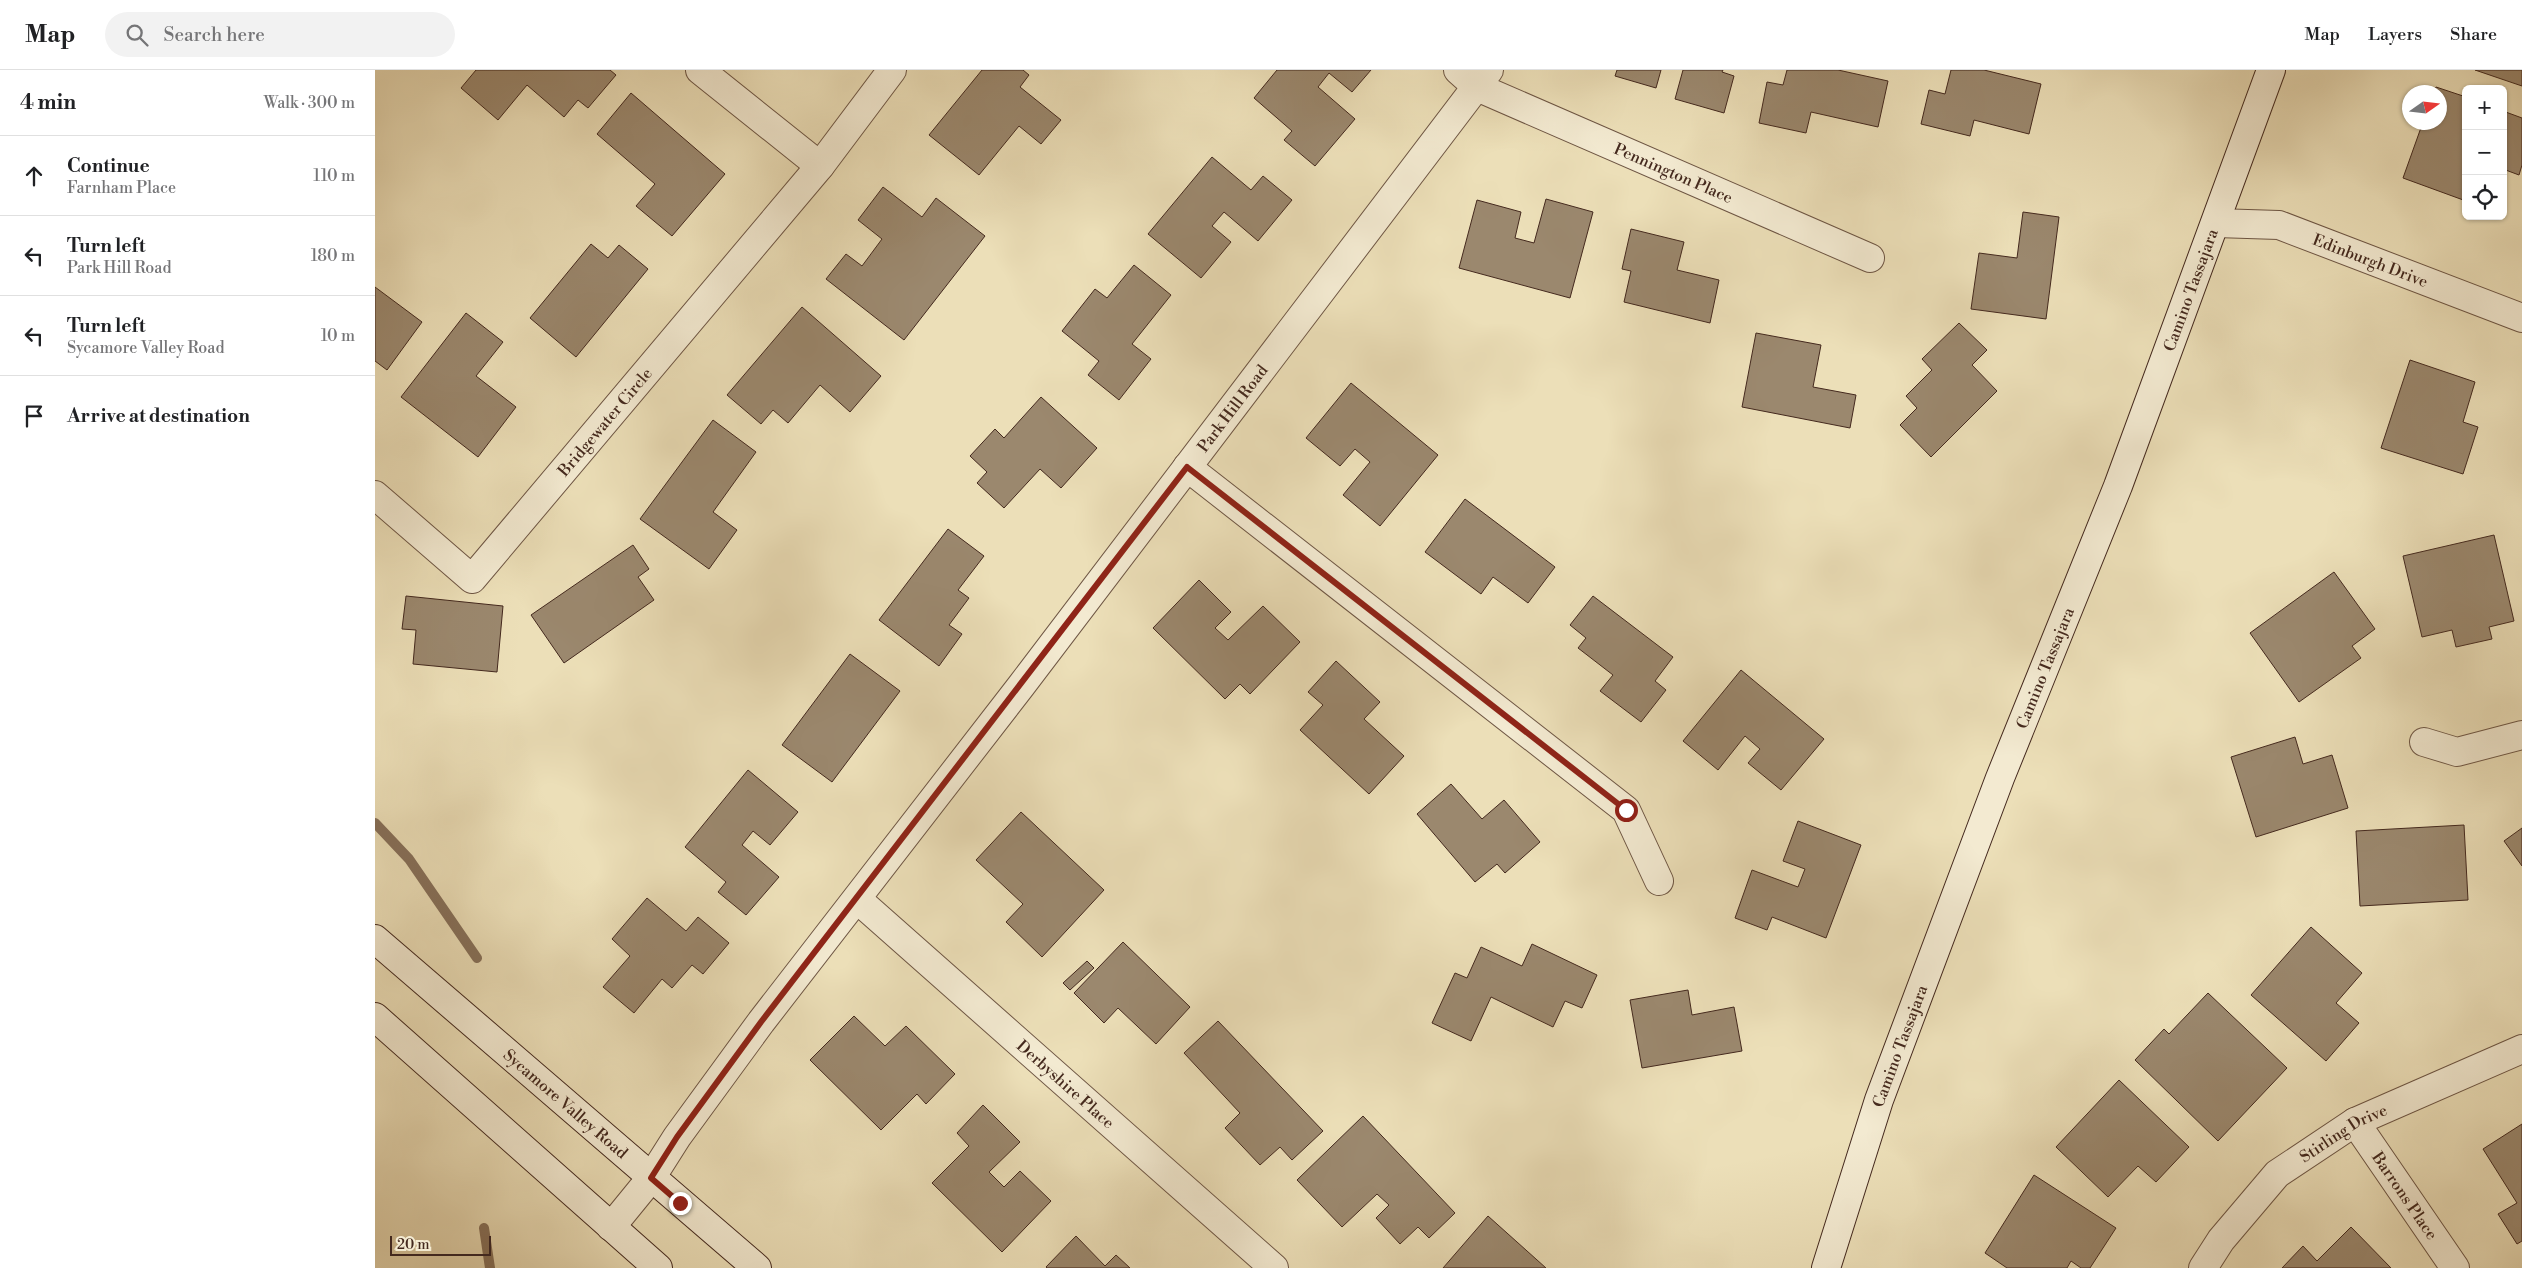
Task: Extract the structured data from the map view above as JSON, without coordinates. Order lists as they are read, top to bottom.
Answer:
{
  "streets": {
    "street": [
      "Pennington Place",
      "Edinburgh Drive",
      "Camino Tassajara",
      "Park Hill Road",
      "Bridgewater Circle",
      "Derbyshire Place",
      "Sycamore Valley Road",
      "Stirling Drive",
      "Barrons Place"
    ]
  },
  "crossings": [
    ["Pennington Place", "Park Hill Road"],
    ["Edinburgh Drive", "Camino Tassajara"],
    ["Park Hill Road", "Derbyshire Place"],
    ["Park Hill Road", "Sycamore Valley Road"],
    ["Stirling Drive", "Barrons Place"]
  ],
  "scale_bar": "20 m",
  "north": "right",
  "page": {
    "header": "Map",
    "search": "Search here",
    "nav": ["Map", "Layers", "Share"],
    "heading": ["4 min", "Walk · 300 m"],
    "map_buttons": ["+", "−"],
    "list": [
      ["Continue", "Farnham Place", "110 m"],
      ["Turn left", "Park Hill Road", "180 m"],
      ["Turn left", "Sycamore Valley Road", "10 m"],
      "Arrive at destination"
    ],
    "scale": "20 m"
  }
}
